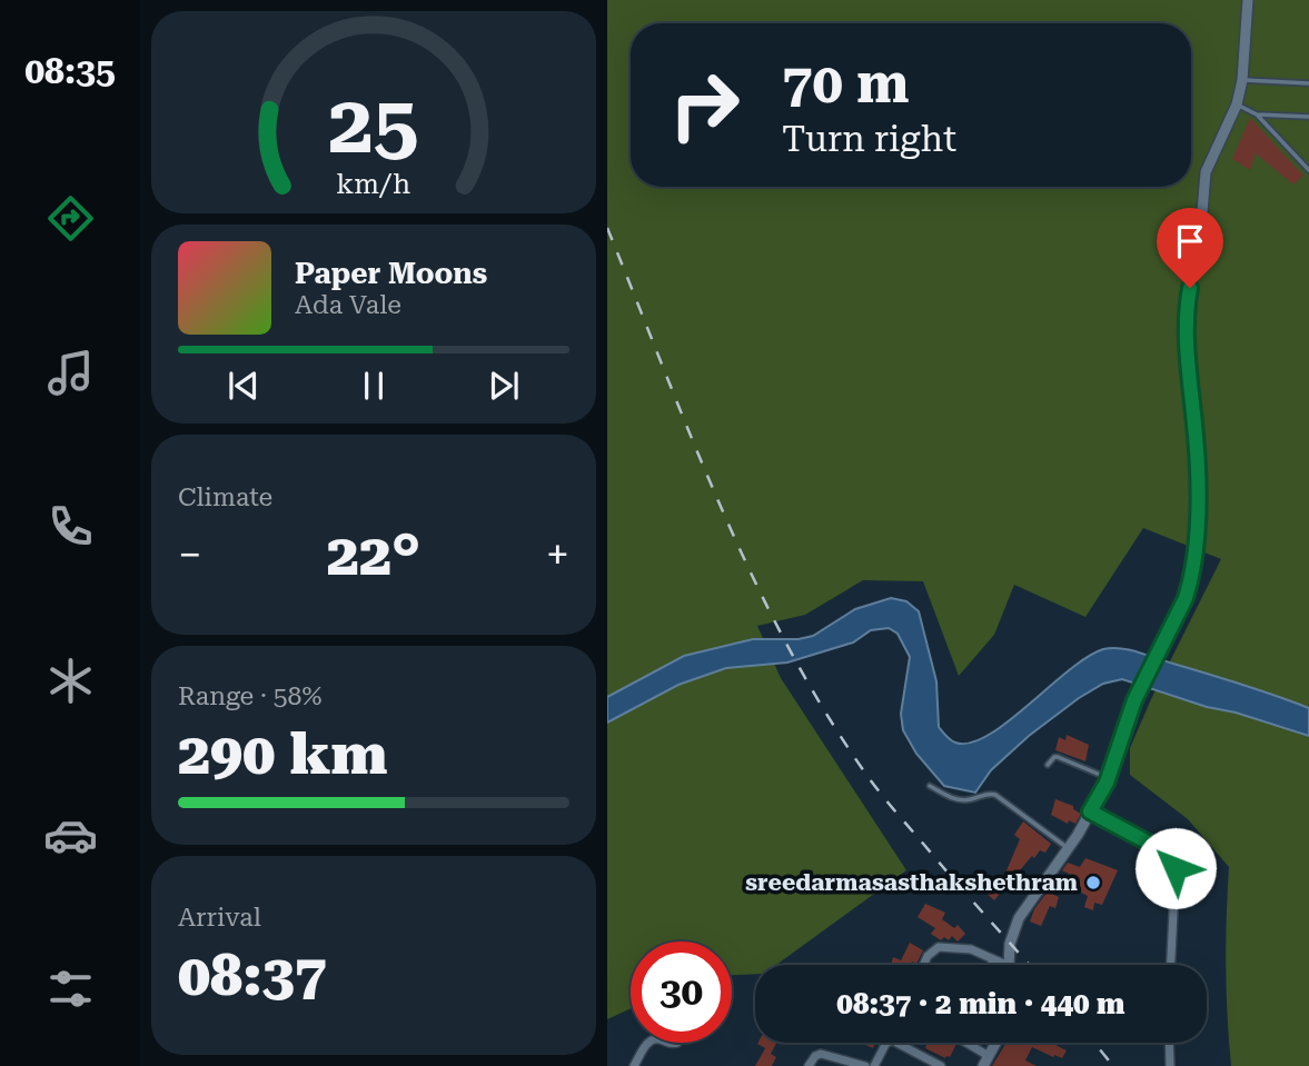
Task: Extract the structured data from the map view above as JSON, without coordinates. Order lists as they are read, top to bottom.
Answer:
{
  "places": ["sreedarmasasthakshethram"],
  "page": {
    "tabs": "08:35",
    "turn": ["70 m", "Turn right"],
    "song": ["Paper Moons", "Ada Vale"],
    "tile": [
      "Climate",
      ["Range · 58%", "290 km"],
      ["Arrival", "08:37"]
    ],
    "heat": ["−", "22°", "+"],
    "limit": "30",
    "trip": "08:37 · 2 min · 440 m",
    "gauge": ["25", "km/h"]
  }
}
